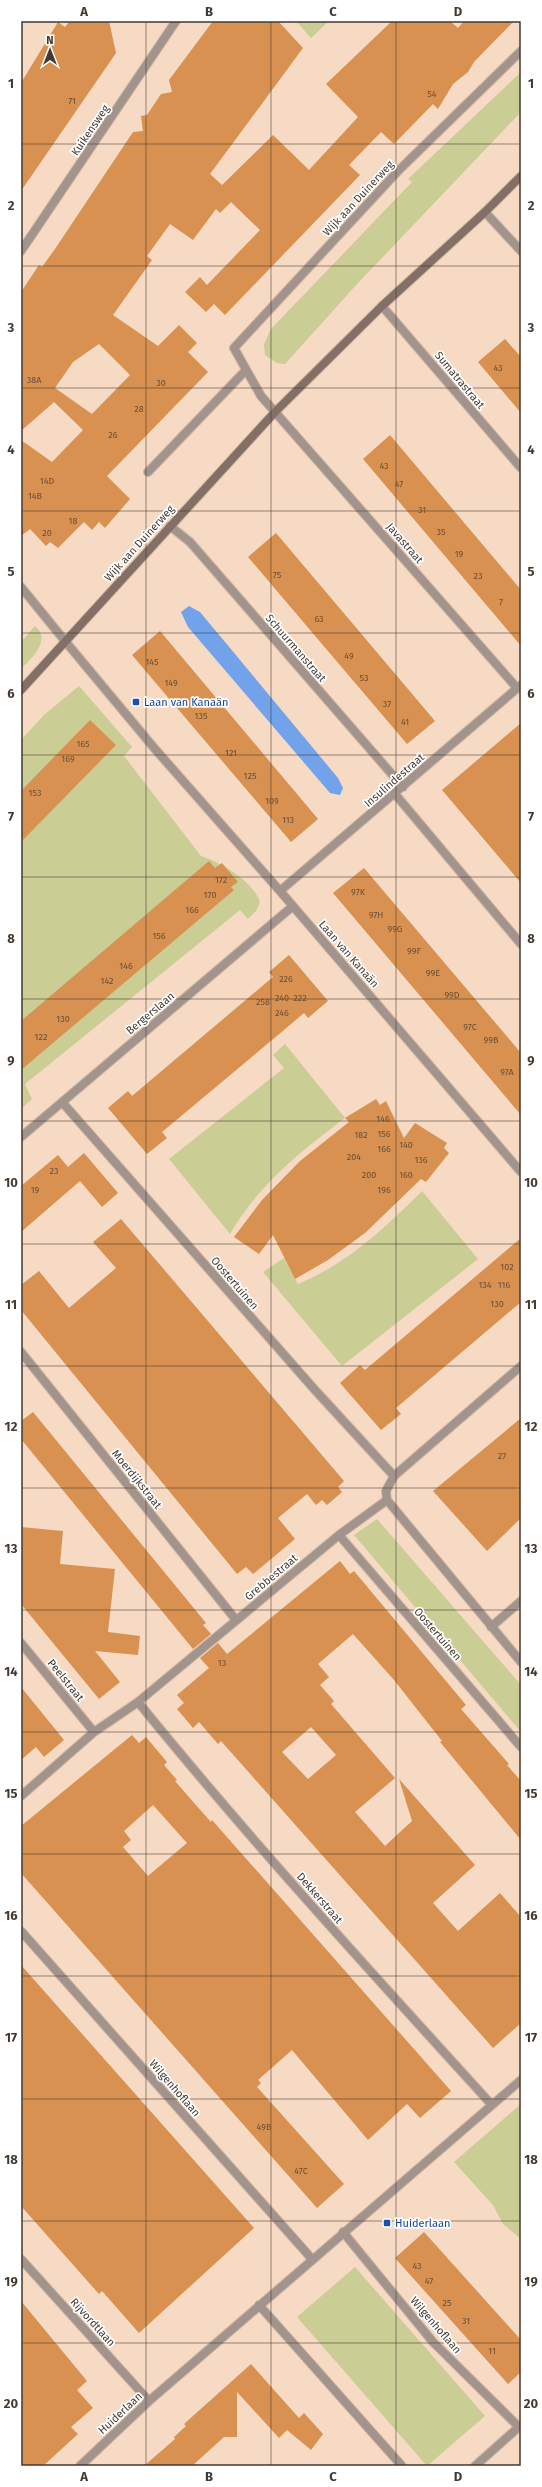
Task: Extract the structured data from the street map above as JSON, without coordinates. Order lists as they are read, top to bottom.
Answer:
{
  "streets": {
    "main road": ["Wijk aan Duinerweg"],
    "street": [
      "Kuikensweg",
      "Sumatrastraat",
      "Javastraat",
      "Schuurmanstraat",
      "Insulindestraat",
      "Laan van Kanaän",
      "Bergerslaan",
      "Oostertuinen",
      "Moerdijkstraat",
      "Grebbestraat",
      "Peelstraat",
      "Dekkerstraat",
      "Wilgenhoflaan",
      "Rijvordtlaan",
      "Huiderlaan"
    ]
  },
  "crossings": [
    ["Wijk aan Duinerweg", "Sumatrastraat"],
    ["Wijk aan Duinerweg", "Javastraat"],
    ["Wijk aan Duinerweg", "Schuurmanstraat"],
    ["Wijk aan Duinerweg", "Laan van Kanaän"],
    ["Javastraat", "Insulindestraat"],
    ["Schuurmanstraat", "Insulindestraat"],
    ["Insulindestraat", "Laan van Kanaän"],
    ["Laan van Kanaän", "Bergerslaan"],
    ["Bergerslaan", "Oostertuinen"],
    ["Oostertuinen", "Grebbestraat"],
    ["Moerdijkstraat", "Grebbestraat"],
    ["Grebbestraat", "Peelstraat"],
    ["Grebbestraat", "Dekkerstraat"],
    ["Dekkerstraat", "Huiderlaan"],
    ["Wilgenhoflaan", "Huiderlaan"],
    ["Rijvordtlaan", "Huiderlaan"]
  ],
  "places": {
    "transit": ["Laan van Kanaän", "Huiderlaan"]
  },
  "house_numbers": [
    "54",
    "71",
    "43",
    "38A",
    "30",
    "28",
    "26",
    "43",
    "14D",
    "47",
    "14B",
    "31",
    "18",
    "35",
    "20",
    "19",
    "75",
    "23",
    "7",
    "63",
    "49",
    "145",
    "53",
    "149",
    "37",
    "135",
    "41",
    "165",
    "121",
    "169",
    "125",
    "153",
    "109",
    "113",
    "172",
    "97K",
    "170",
    "166",
    "97H",
    "99G",
    "156",
    "99F",
    "146",
    "99E",
    "226",
    "142",
    "99D",
    "240",
    "222",
    "258",
    "246",
    "130",
    "97C",
    "122",
    "99B",
    "97A",
    "146",
    "156",
    "182",
    "140",
    "166",
    "204",
    "136",
    "23",
    "200",
    "160",
    "19",
    "196",
    "102",
    "134",
    "116",
    "130",
    "27",
    "13",
    "49B",
    "47C",
    "43",
    "47",
    "25",
    "31",
    "11"
  ],
  "north": "top",
  "grid": {
    "columns": [
      "A",
      "B",
      "C",
      "D"
    ],
    "rows": [
      "1",
      "2",
      "3",
      "4",
      "5",
      "6",
      "7",
      "8",
      "9",
      "10",
      "11",
      "12",
      "13",
      "14",
      "15",
      "16",
      "17",
      "18",
      "19",
      "20"
    ]
  }
}
